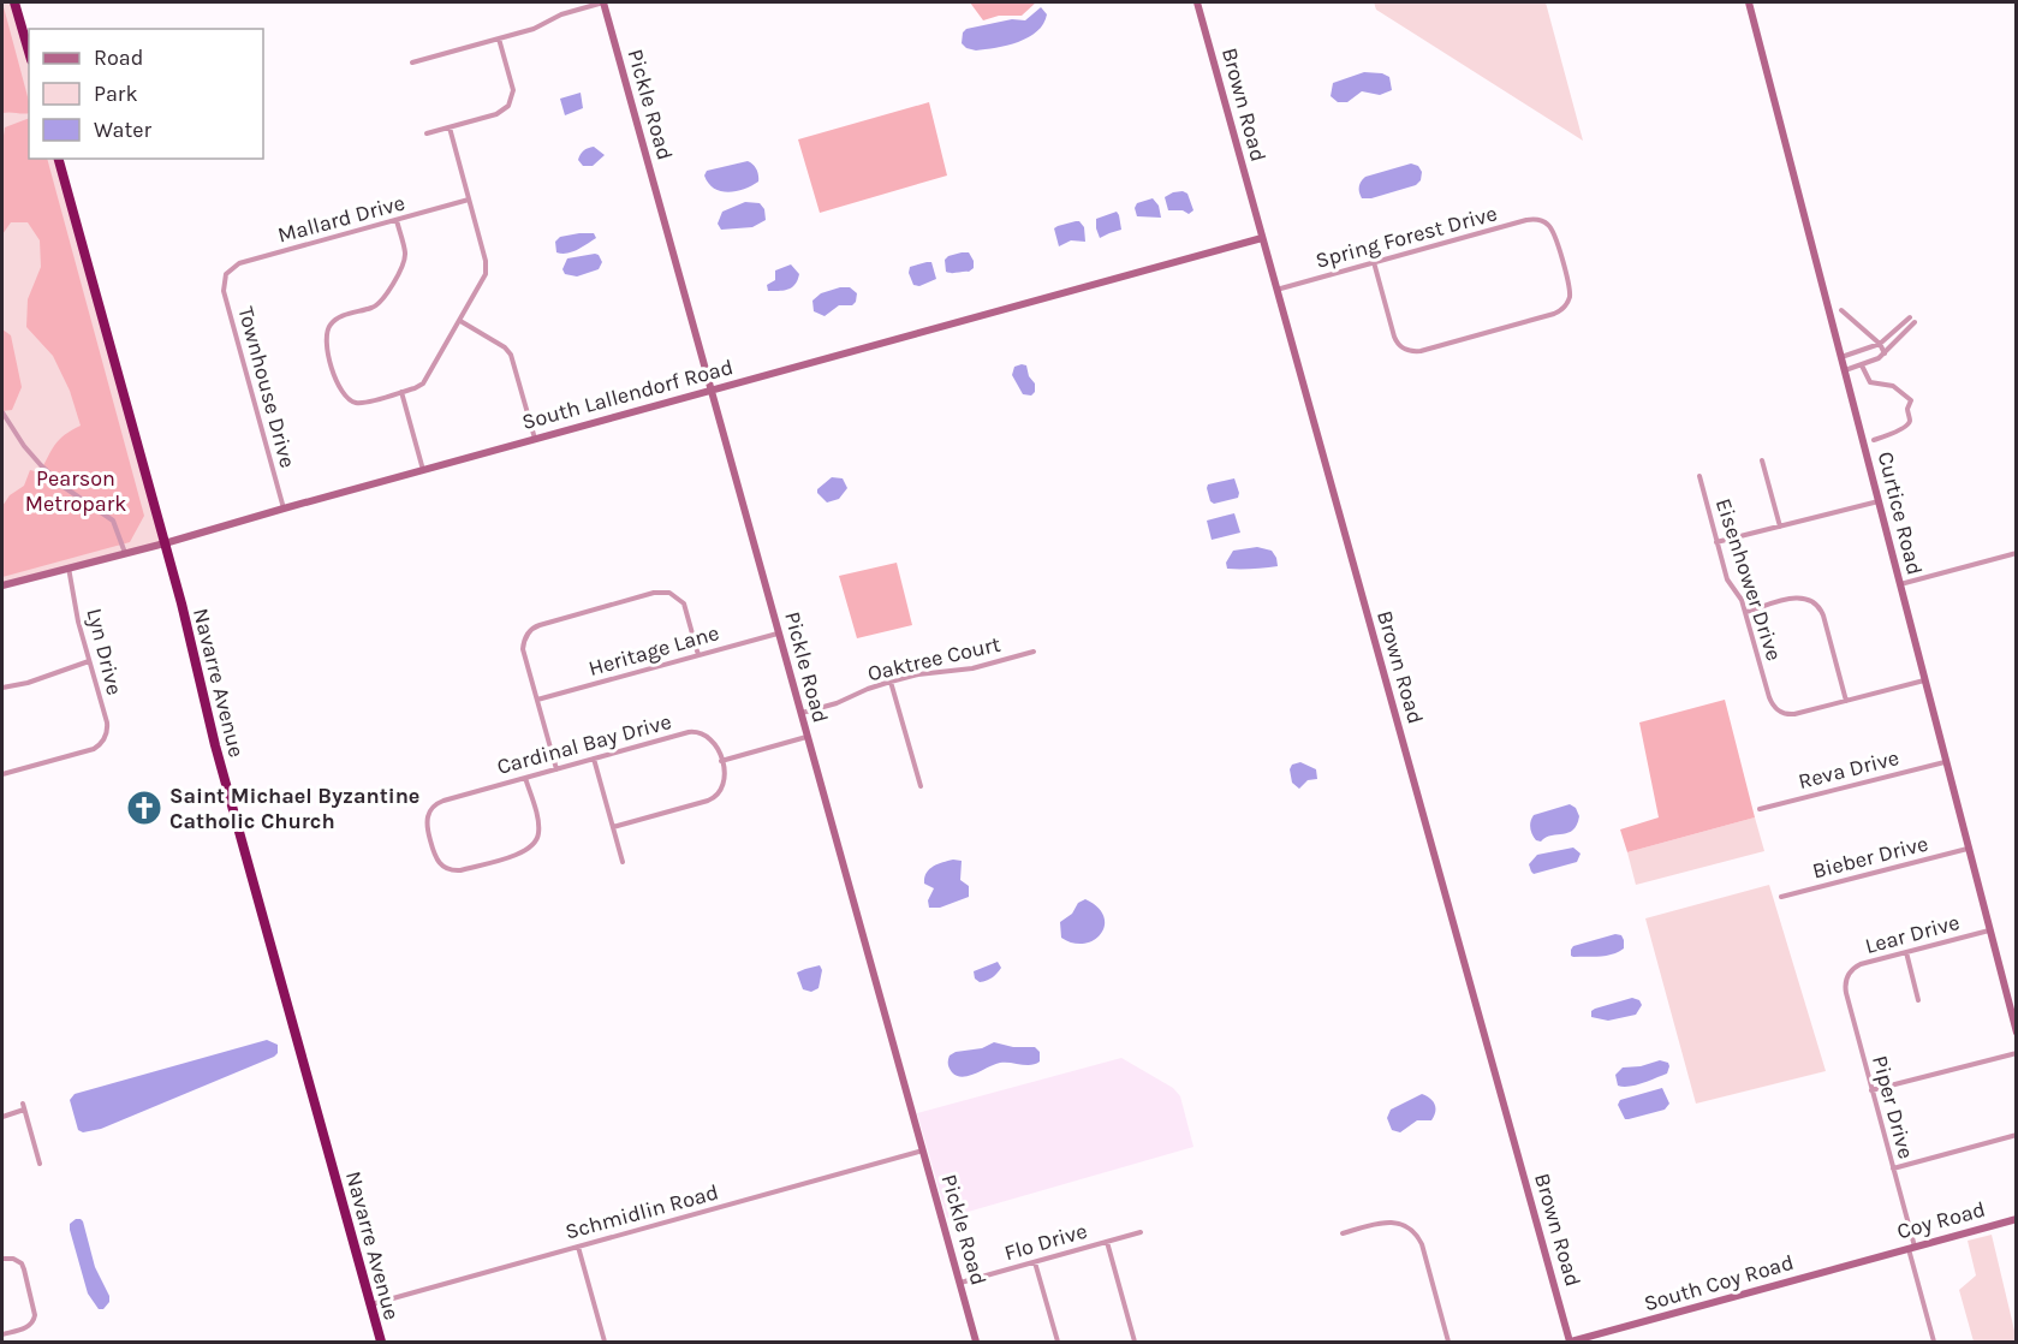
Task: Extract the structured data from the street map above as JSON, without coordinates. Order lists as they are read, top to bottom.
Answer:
{
  "streets": {
    "highway": ["Navarre Avenue"],
    "street": [
      "Pickle Road",
      "Brown Road",
      "Mallard Drive",
      "Spring Forest Drive",
      "Townhouse Drive",
      "South Lallendorf Road",
      "Curtice Road",
      "Eisenhower Drive",
      "Heritage Lane",
      "Lyn Drive",
      "Oaktree Court",
      "Cardinal Bay Drive",
      "Reva Drive",
      "Bieber Drive",
      "Lear Drive",
      "Piper Drive",
      "Schmidlin Road",
      "Coy Road",
      "Flo Drive",
      "South Coy Road"
    ]
  },
  "crossings": [
    ["Pickle Road", "South Lallendorf Road"],
    ["Pickle Road", "Heritage Lane"],
    ["Pickle Road", "Oaktree Court"],
    ["Pickle Road", "Schmidlin Road"],
    ["Pickle Road", "Flo Drive"],
    ["Brown Road", "Spring Forest Drive"],
    ["Brown Road", "South Lallendorf Road"],
    ["Brown Road", "South Coy Road"],
    ["Mallard Drive", "Townhouse Drive"],
    ["Townhouse Drive", "South Lallendorf Road"],
    ["South Lallendorf Road", "Lyn Drive"],
    ["South Lallendorf Road", "Navarre Avenue"],
    ["Curtice Road", "Eisenhower Drive"],
    ["Curtice Road", "Reva Drive"],
    ["Curtice Road", "Bieber Drive"],
    ["Curtice Road", "Lear Drive"],
    ["Navarre Avenue", "Schmidlin Road"],
    ["Lear Drive", "Piper Drive"],
    ["Piper Drive", "Coy Road"],
    ["Coy Road", "South Coy Road"]
  ],
  "parks": ["Pearson Metropark"],
  "places": {
    "church": ["Saint Michael Byzantine Catholic Church"]
  },
  "legend": ["Road", "Park", "Water"]
}
